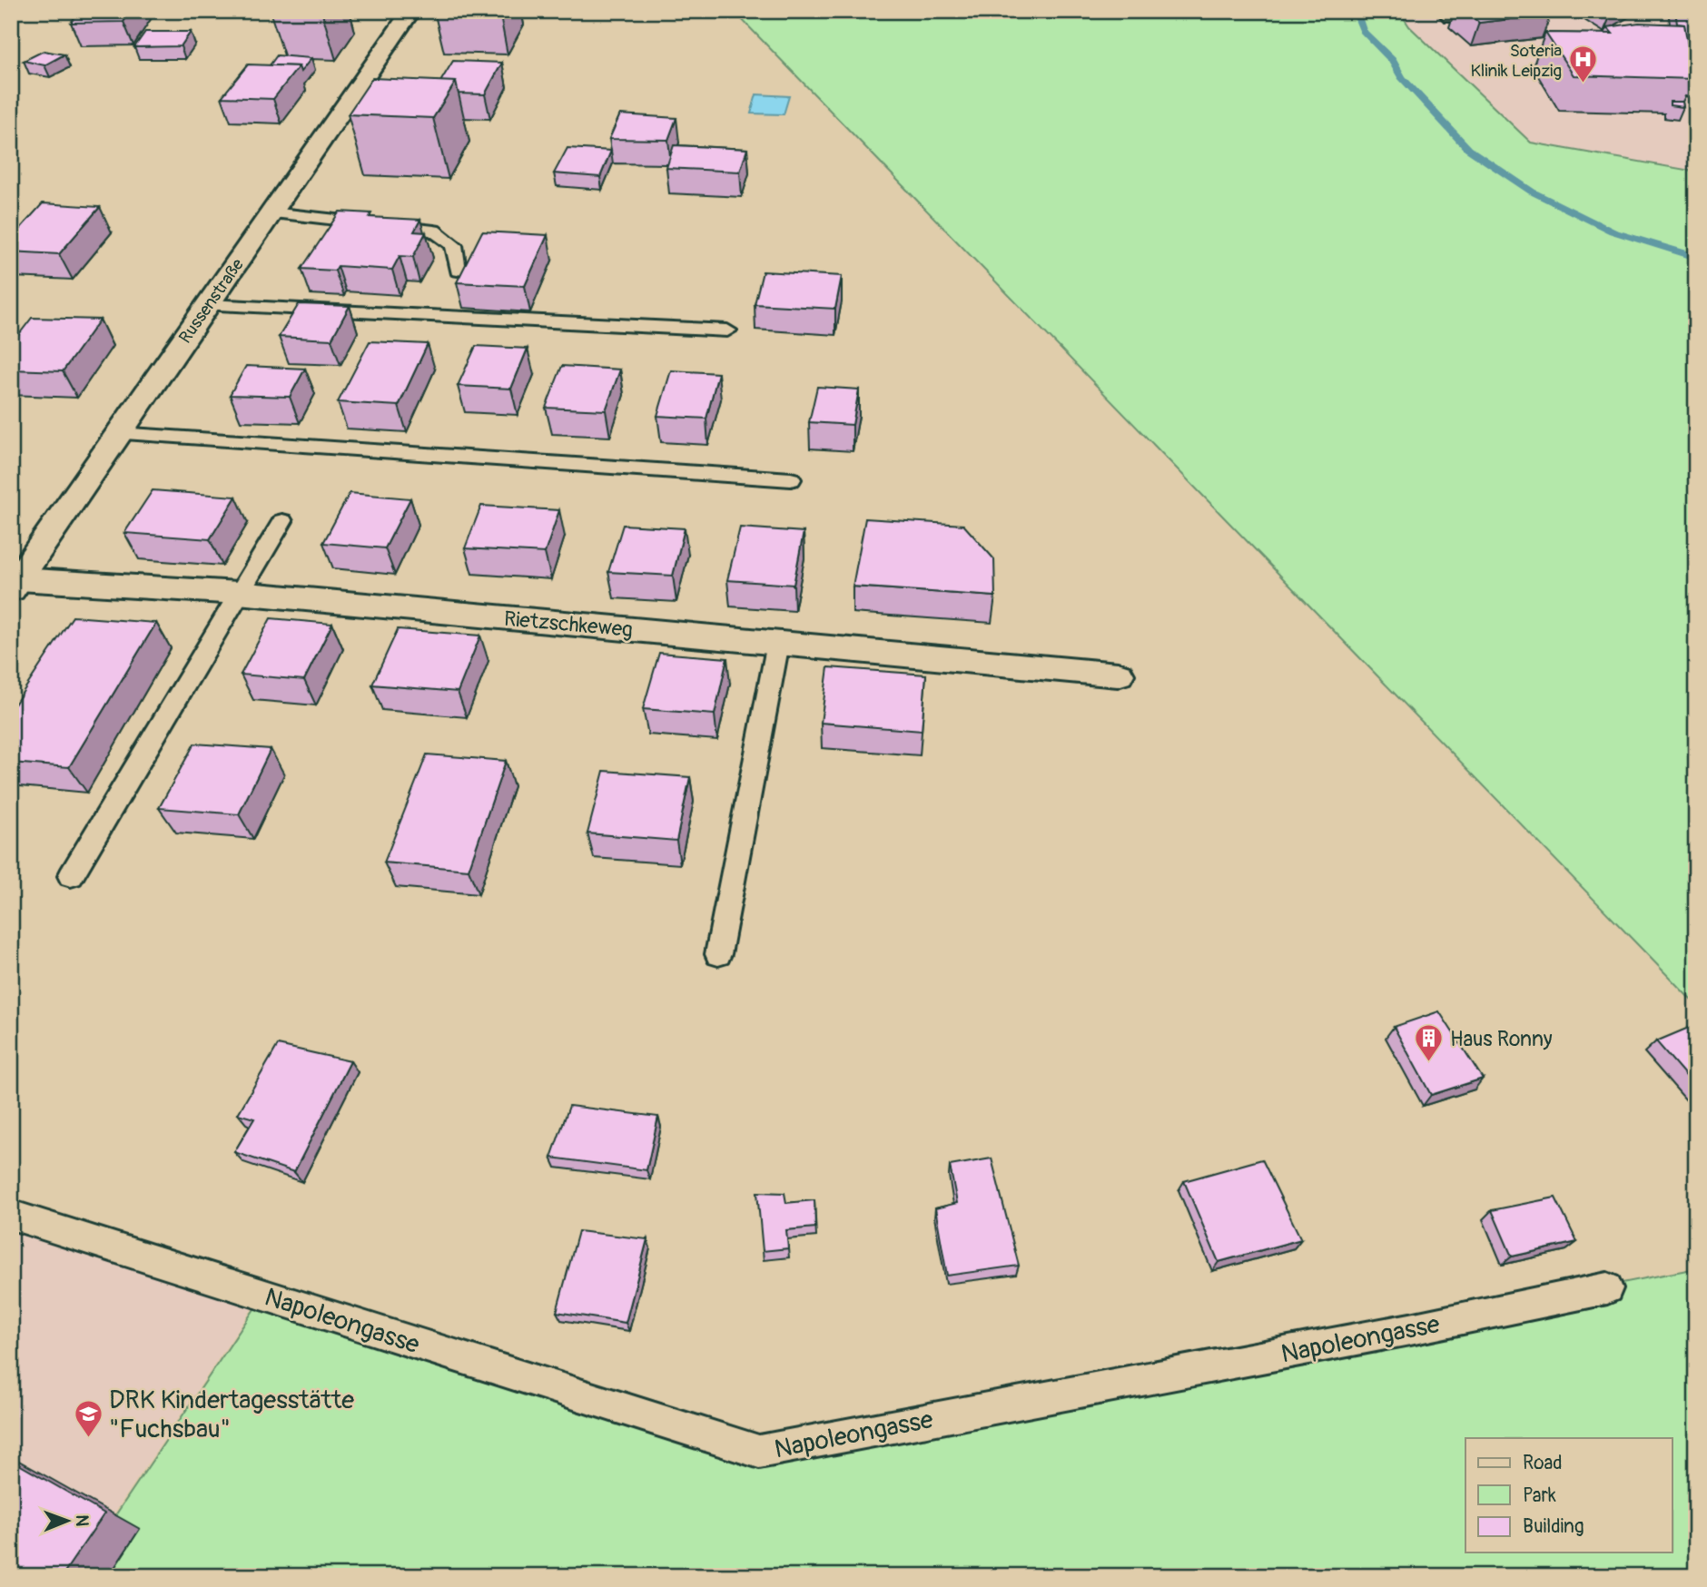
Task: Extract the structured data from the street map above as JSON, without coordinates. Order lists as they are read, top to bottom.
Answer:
{
  "streets": {
    "street": ["Russenstraße", "Rietzschkeweg"],
    "lane": ["Napoleongasse"]
  },
  "crossings": [
    ["Russenstraße", "Rietzschkeweg"]
  ],
  "places": {
    "hospital": ["Soteria Klinik Leipzig"],
    "building": ["Haus Ronny"],
    "school or university": ["DRK Kindertagesstätte \"Fuchsbau\""]
  },
  "legend": ["Road", "Park", "Building"],
  "north": "right"
}
